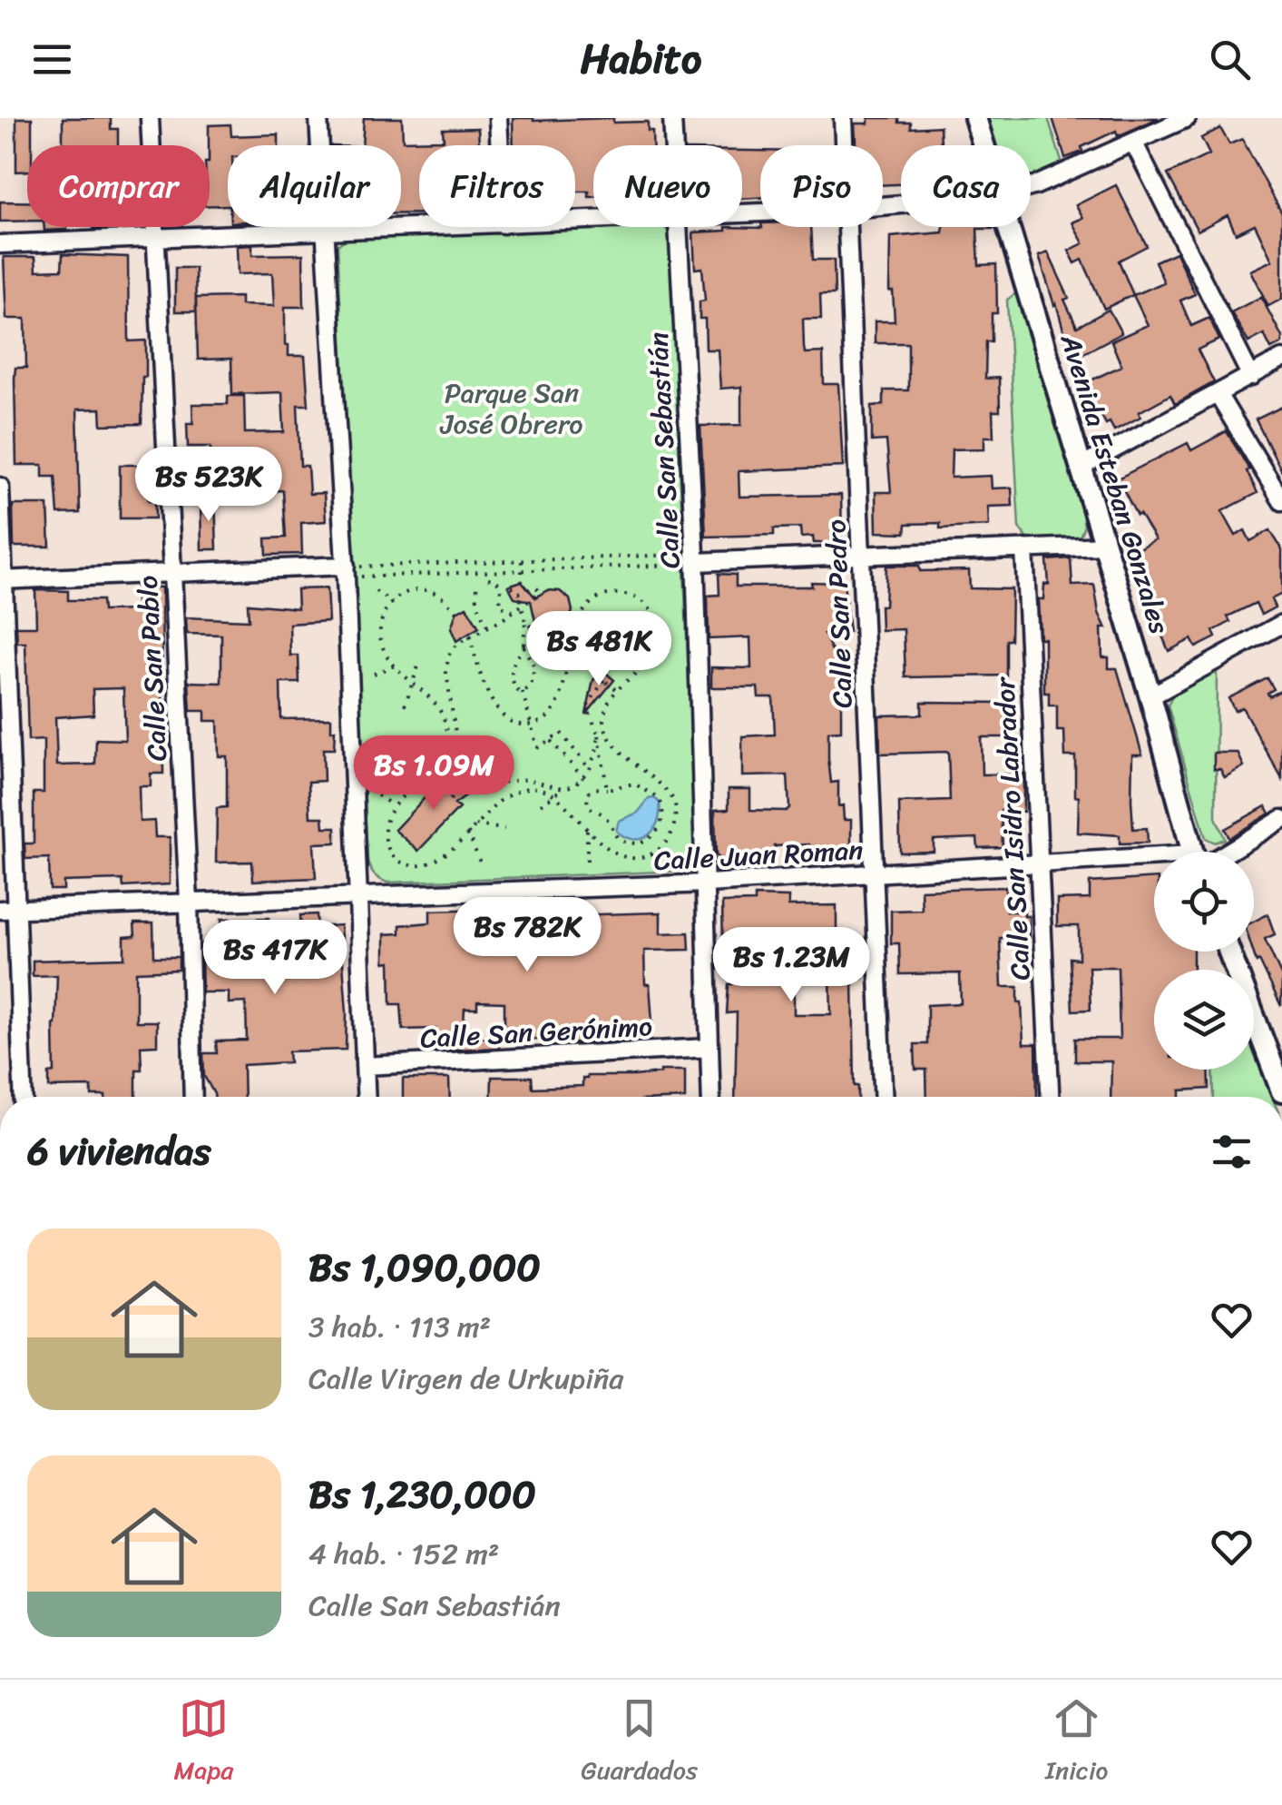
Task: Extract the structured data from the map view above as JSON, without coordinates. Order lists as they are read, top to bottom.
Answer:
{
  "streets": {
    "street": [
      "Calle San Sebastián",
      "Avenida Esteban Gonzales",
      "Calle San Pedro",
      "Calle San Pablo",
      "Calle San Isidro Labrador",
      "Calle Juan Roman",
      "Calle San Gerónimo"
    ]
  },
  "crossings": [
    ["Calle San Sebastián", "Calle Juan Roman"],
    ["Calle San Sebastián", "Calle San Gerónimo"],
    ["Calle San Pedro", "Calle Juan Roman"],
    ["Calle San Pablo", "Calle Juan Roman"],
    ["Calle San Isidro Labrador", "Calle Juan Roman"]
  ],
  "parks": ["Parque San José Obrero"],
  "page": {
    "header": "Habito",
    "chip": [
      "Comprar",
      "Alquilar",
      "Filtros",
      "Nuevo",
      "Piso",
      "Casa"
    ],
    "price": [
      "Bs 523K",
      "Bs 481K",
      "Bs 1.09M",
      "Bs 782K",
      "Bs 417K",
      "Bs 1.23M"
    ],
    "heading": "6 viviendas",
    "list": [
      {
        "name": "Bs 1,090,000",
        "note": "3 hab. · 113 m² · Calle Virgen de Urkupiña"
      },
      {
        "name": "Bs 1,230,000",
        "note": "4 hab. · 152 m² · Calle San Sebastián"
      }
    ],
    "tabs": ["Mapa", "Guardados", "Inicio"]
  }
}
